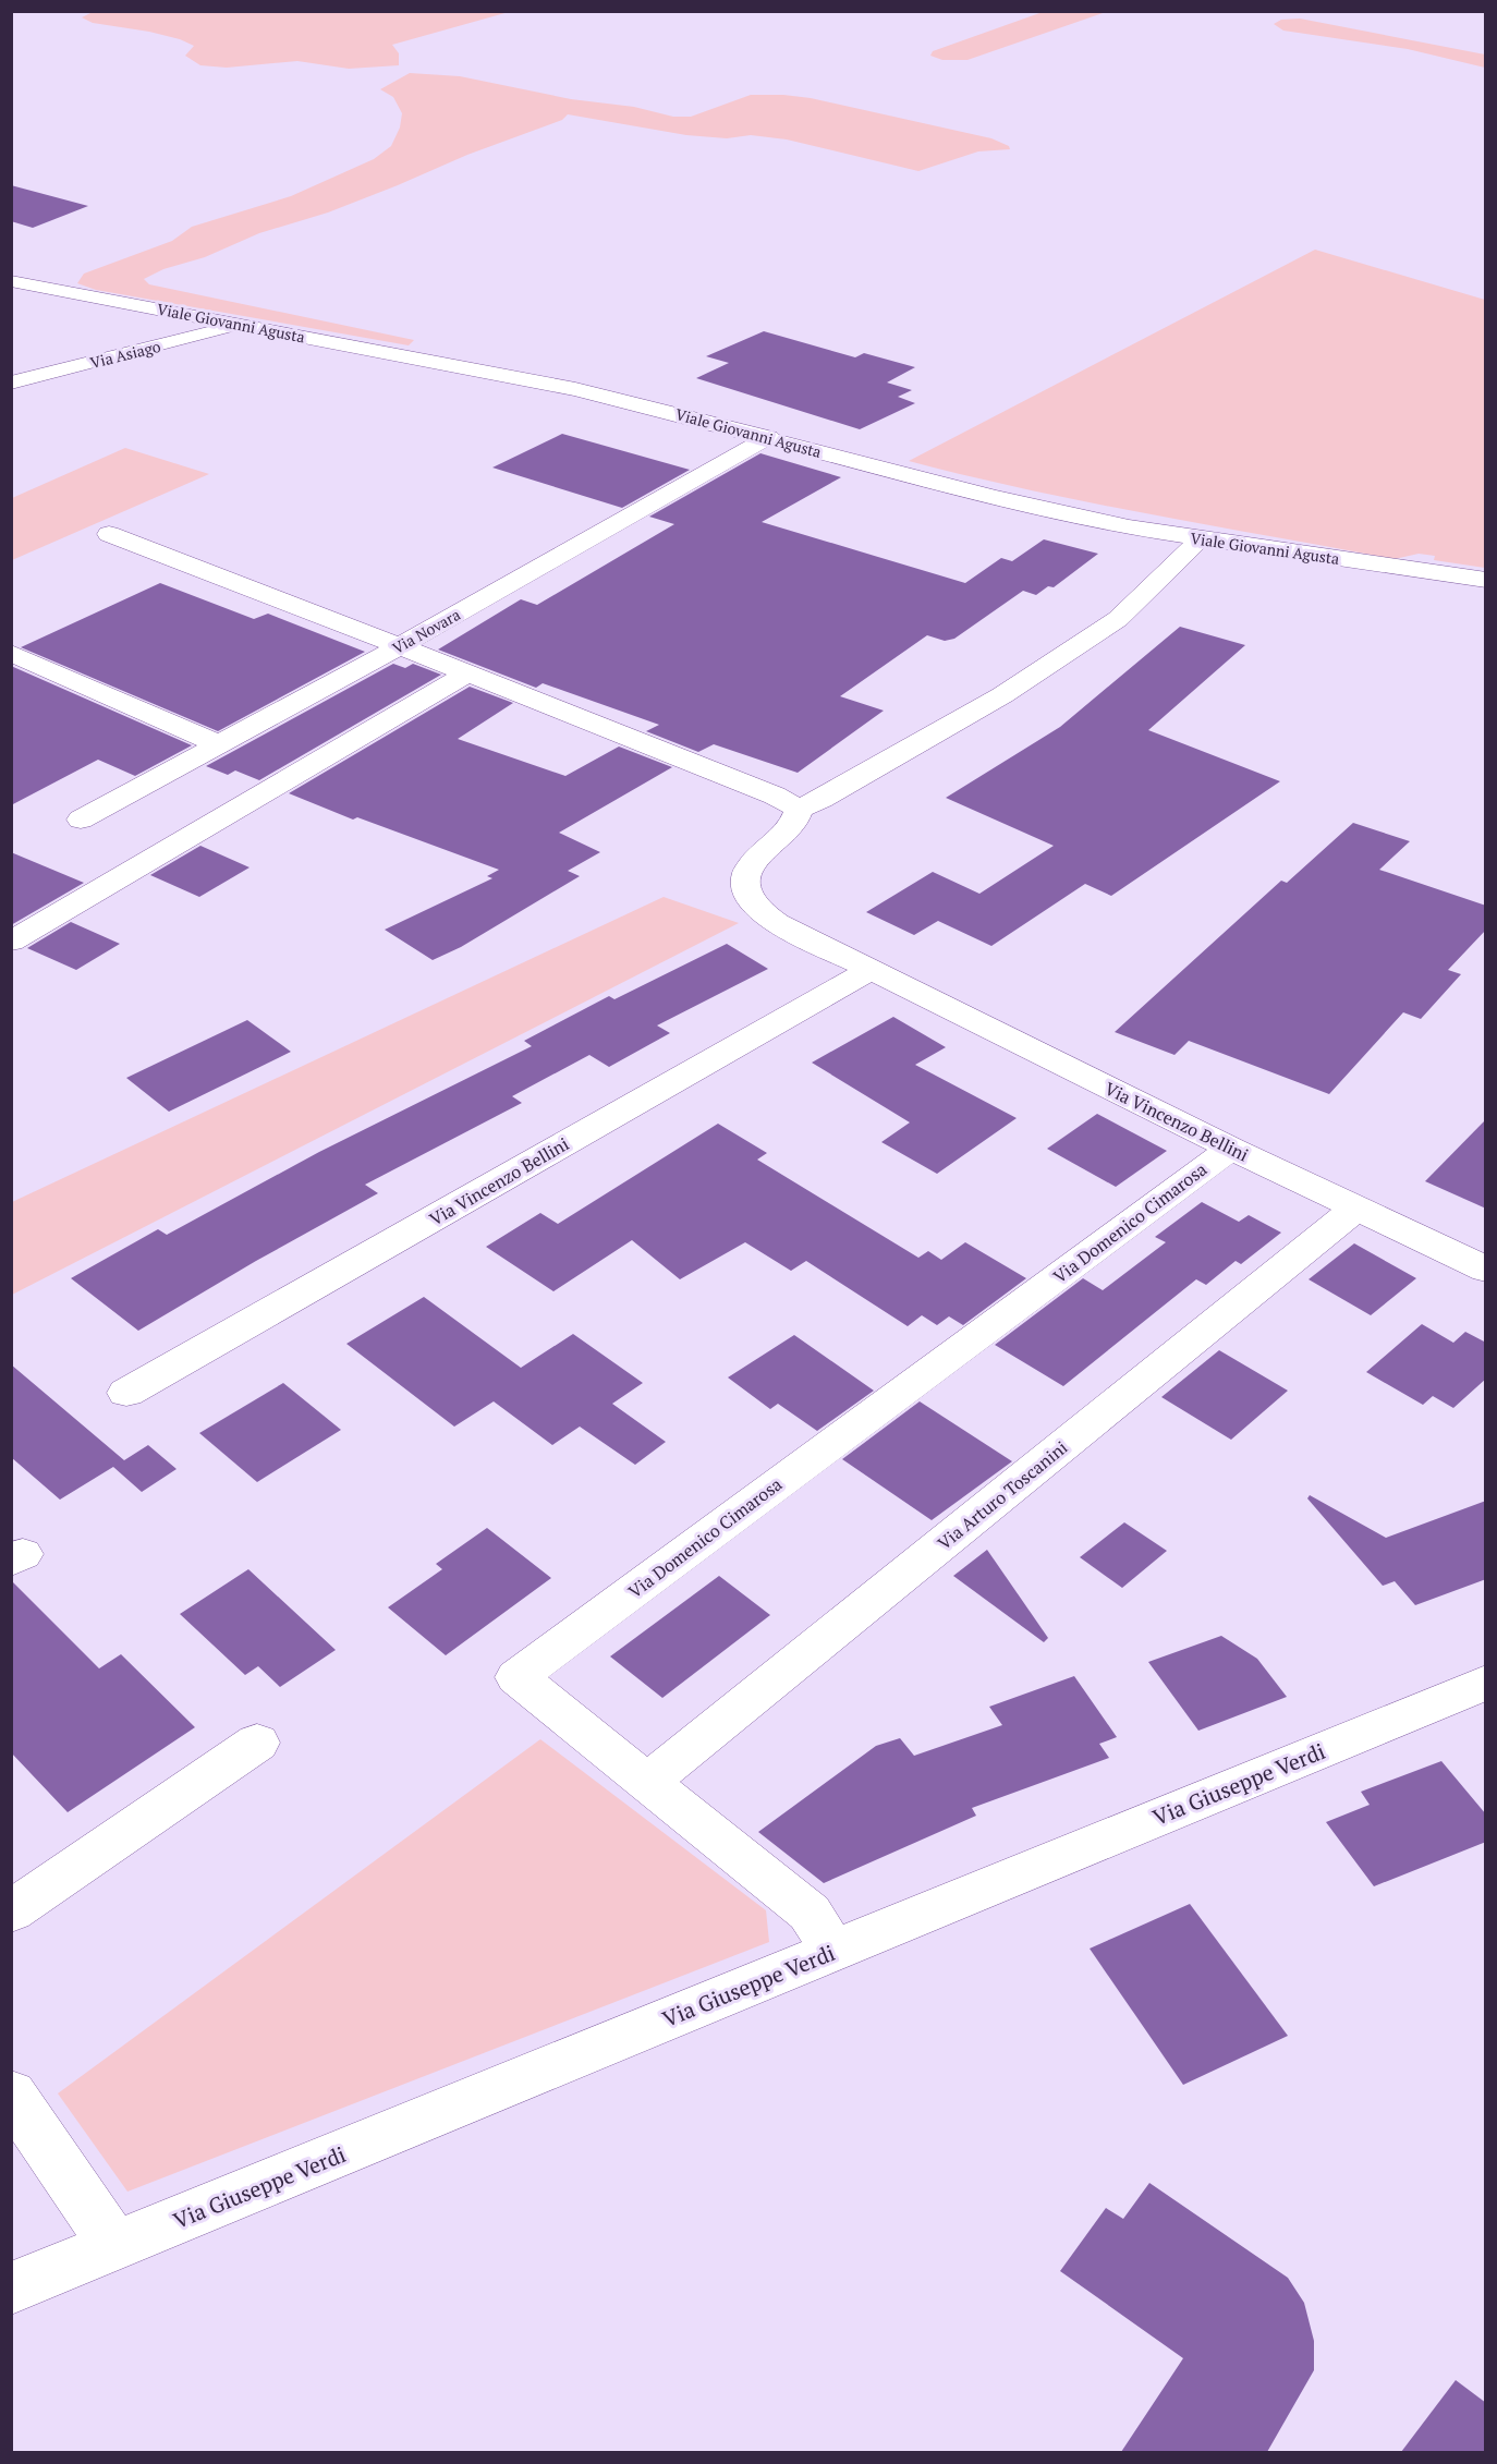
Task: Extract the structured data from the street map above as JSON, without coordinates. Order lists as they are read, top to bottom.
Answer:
{
  "streets": {
    "street": [
      "Viale Giovanni Agusta",
      "Via Asiago",
      "Via Novara",
      "Via Vincenzo Bellini",
      "Via Domenico Cimarosa",
      "Via Arturo Toscanini",
      "Via Giuseppe Verdi"
    ]
  },
  "crossings": [
    ["Viale Giovanni Agusta", "Via Asiago"],
    ["Viale Giovanni Agusta", "Via Novara"],
    ["Via Vincenzo Bellini", "Via Domenico Cimarosa"],
    ["Via Vincenzo Bellini", "Via Arturo Toscanini"],
    ["Via Domenico Cimarosa", "Via Arturo Toscanini"],
    ["Via Domenico Cimarosa", "Via Giuseppe Verdi"]
  ]
}
